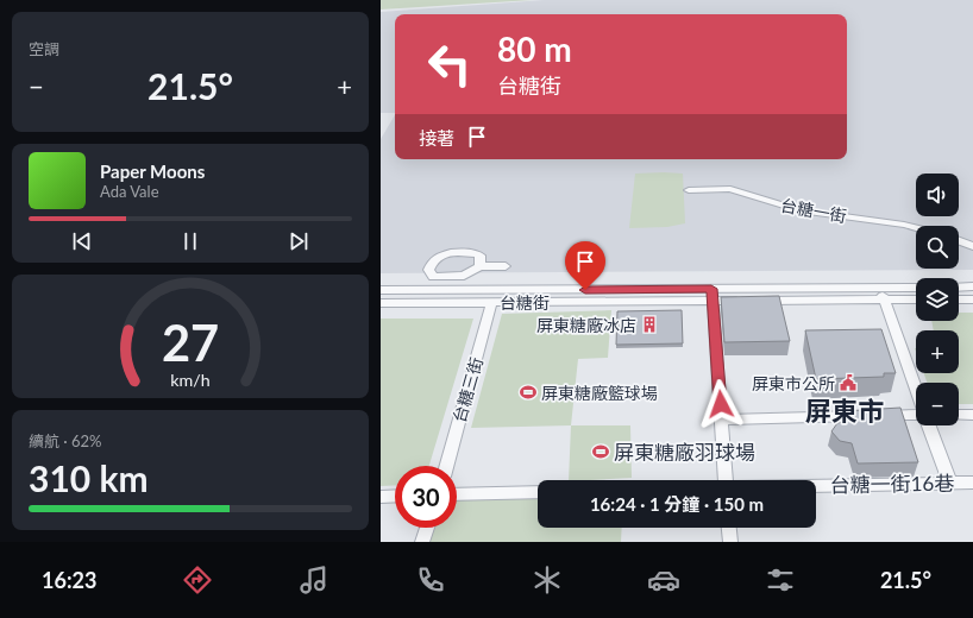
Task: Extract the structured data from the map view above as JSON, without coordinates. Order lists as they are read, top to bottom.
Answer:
{
  "streets": {
    "street": [
      "台糖一街",
      "台糖街",
      "台糖三街",
      "台糖一街16巷"
    ]
  },
  "crossings": [
    ["台糖街", "台糖三街"]
  ],
  "districts": ["屏東市"],
  "places": {
    "building": ["屏東糖廠冰店"],
    "public building": ["屏東市公所"],
    "sports": ["屏東糖廠籃球場", "屏東糖廠羽球場"]
  },
  "page": {
    "tile": [
      "空調",
      ["續航 · 62%", "310 km"]
    ],
    "turn": ["80 m", "台糖街"],
    "heat": ["−", "21.5°", "+"],
    "then": "接著",
    "song": ["Paper Moons", "Ada Vale"],
    "map_buttons": ["+", "−"],
    "limit": "30",
    "trip": "16:24 · 1 分鐘 · 150 m",
    "tabs": ["16:23", "21.5°"],
    "gauge": ["27", "km/h"]
  }
}
